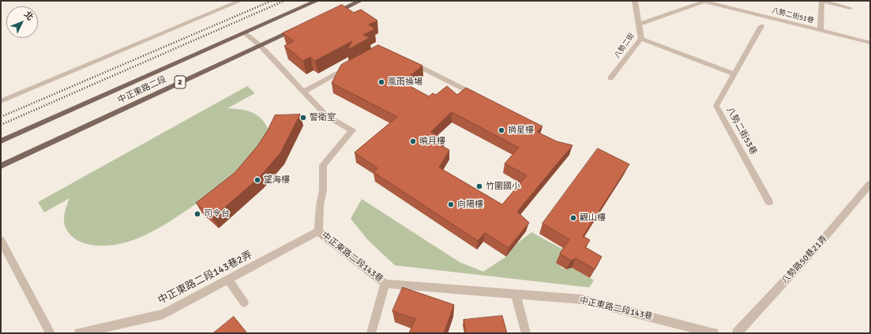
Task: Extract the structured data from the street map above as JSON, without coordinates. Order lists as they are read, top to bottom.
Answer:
{
  "streets": {
    "main road": ["2", "中正東路二段"],
    "street": [
      "八勢二街51巷",
      "八勢二街",
      "八勢二街53巷",
      "中正東路二段143巷",
      "八勢路50巷21弄",
      "中正東路二段143巷2弄"
    ]
  },
  "crossings": [
    ["八勢二街51巷", "八勢二街"],
    ["中正東路二段", "中正東路二段143巷"],
    ["中正東路二段143巷", "中正東路二段143巷2弄"]
  ],
  "places": [
    "風雨操場",
    "警衛室",
    "摘星樓",
    "曉月樓",
    "望海樓",
    "竹圍國小",
    "向陽樓",
    "司令台",
    "觀山樓"
  ],
  "north": "top right"
}
